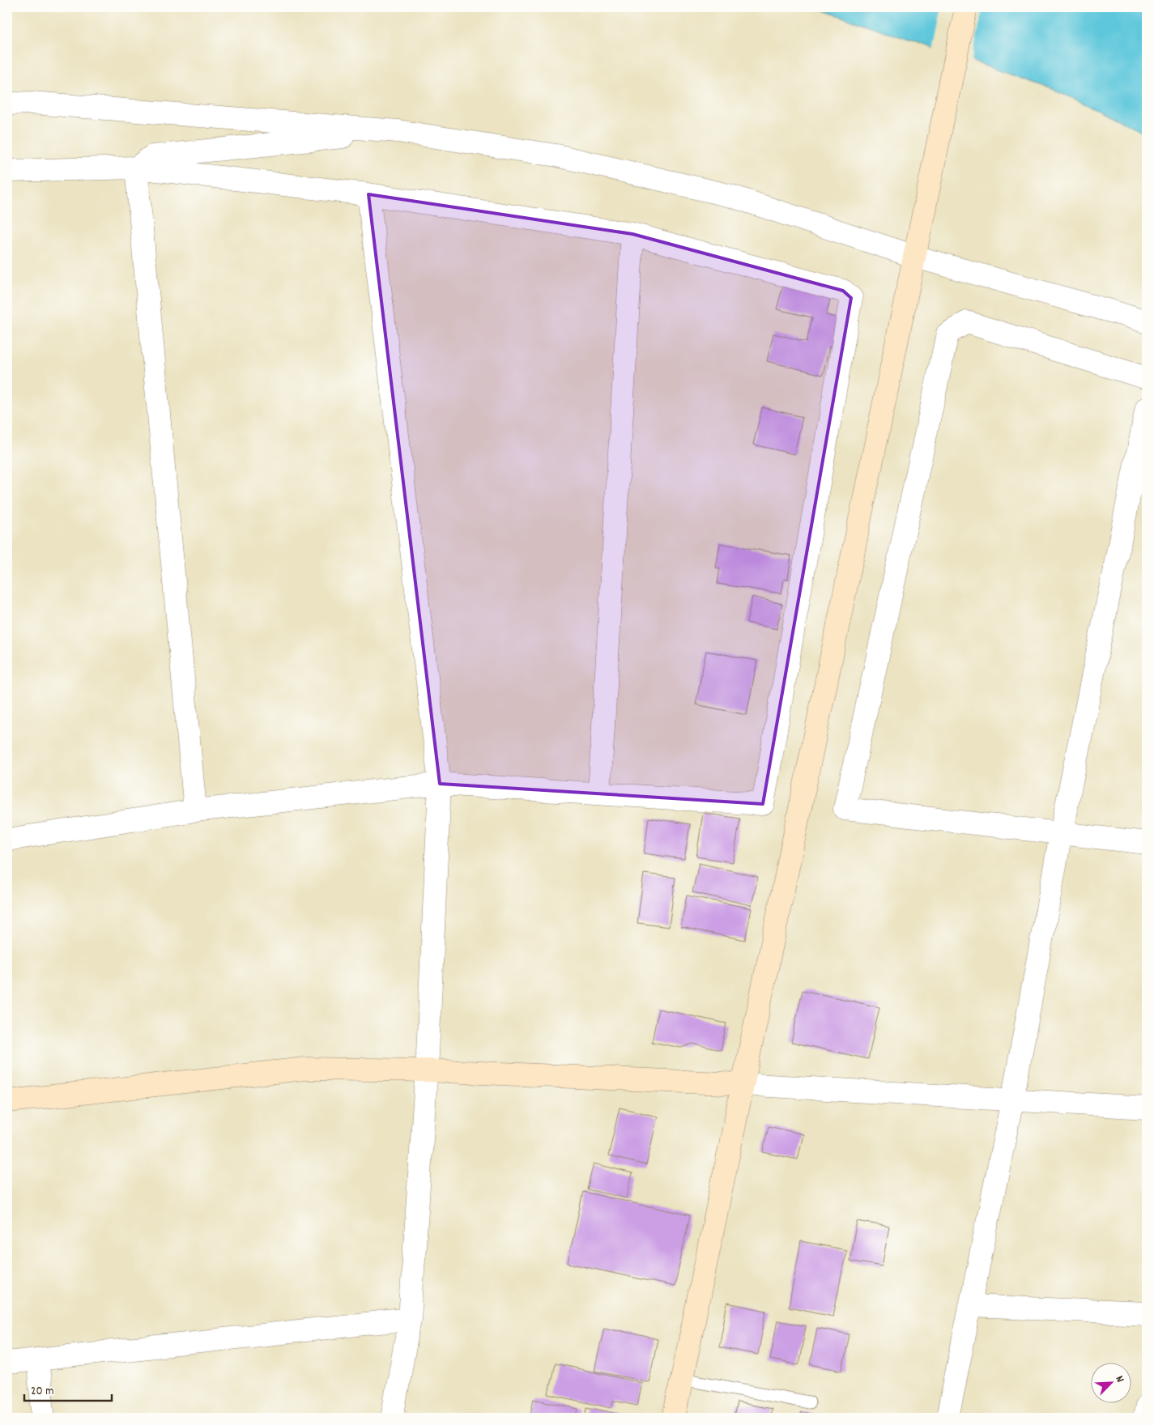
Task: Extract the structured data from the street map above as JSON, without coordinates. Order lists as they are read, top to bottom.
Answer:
{
  "scale_bar": "20 m",
  "north": "top right"
}
